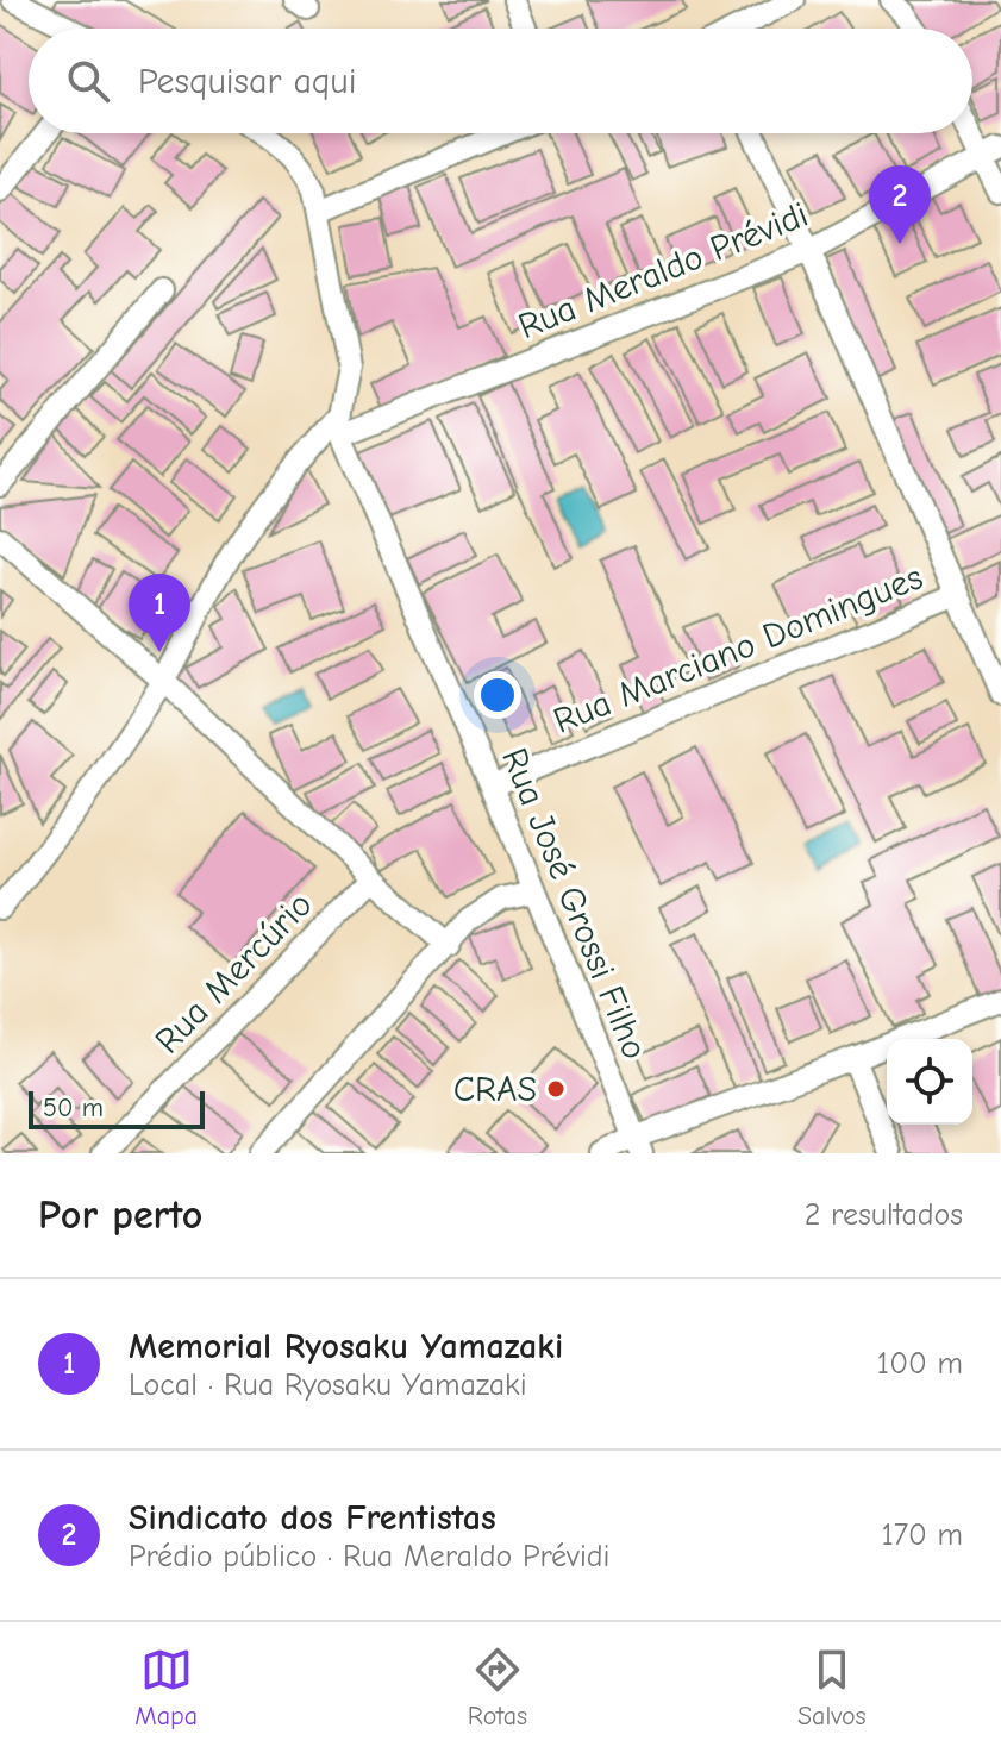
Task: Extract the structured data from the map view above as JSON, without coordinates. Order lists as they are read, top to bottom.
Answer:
{
  "streets": {
    "street": [
      "Rua Meraldo Prévidi",
      "Rua Marciano Domingues",
      "Rua José Grossi Filho",
      "Rua Mercúrio"
    ]
  },
  "crossings": [
    ["Rua Meraldo Prévidi", "Rua José Grossi Filho"],
    ["Rua Marciano Domingues", "Rua José Grossi Filho"]
  ],
  "places": ["CRAS"],
  "scale_bar": "50 m",
  "page": {
    "search": "Pesquisar aqui",
    "pins": ["2", "1"],
    "scale": "50 m",
    "heading": ["Por perto", "2 resultados"],
    "list": [
      {
        "mark": "1",
        "name": "Memorial Ryosaku Yamazaki",
        "note": "Local · Rua Ryosaku Yamazaki",
        "value": "100 m"
      },
      {
        "mark": "2",
        "name": "Sindicato dos Frentistas",
        "note": "Prédio público · Rua Meraldo Prévidi",
        "value": "170 m"
      }
    ],
    "nav": ["Mapa", "Rotas", "Salvos"]
  }
}
